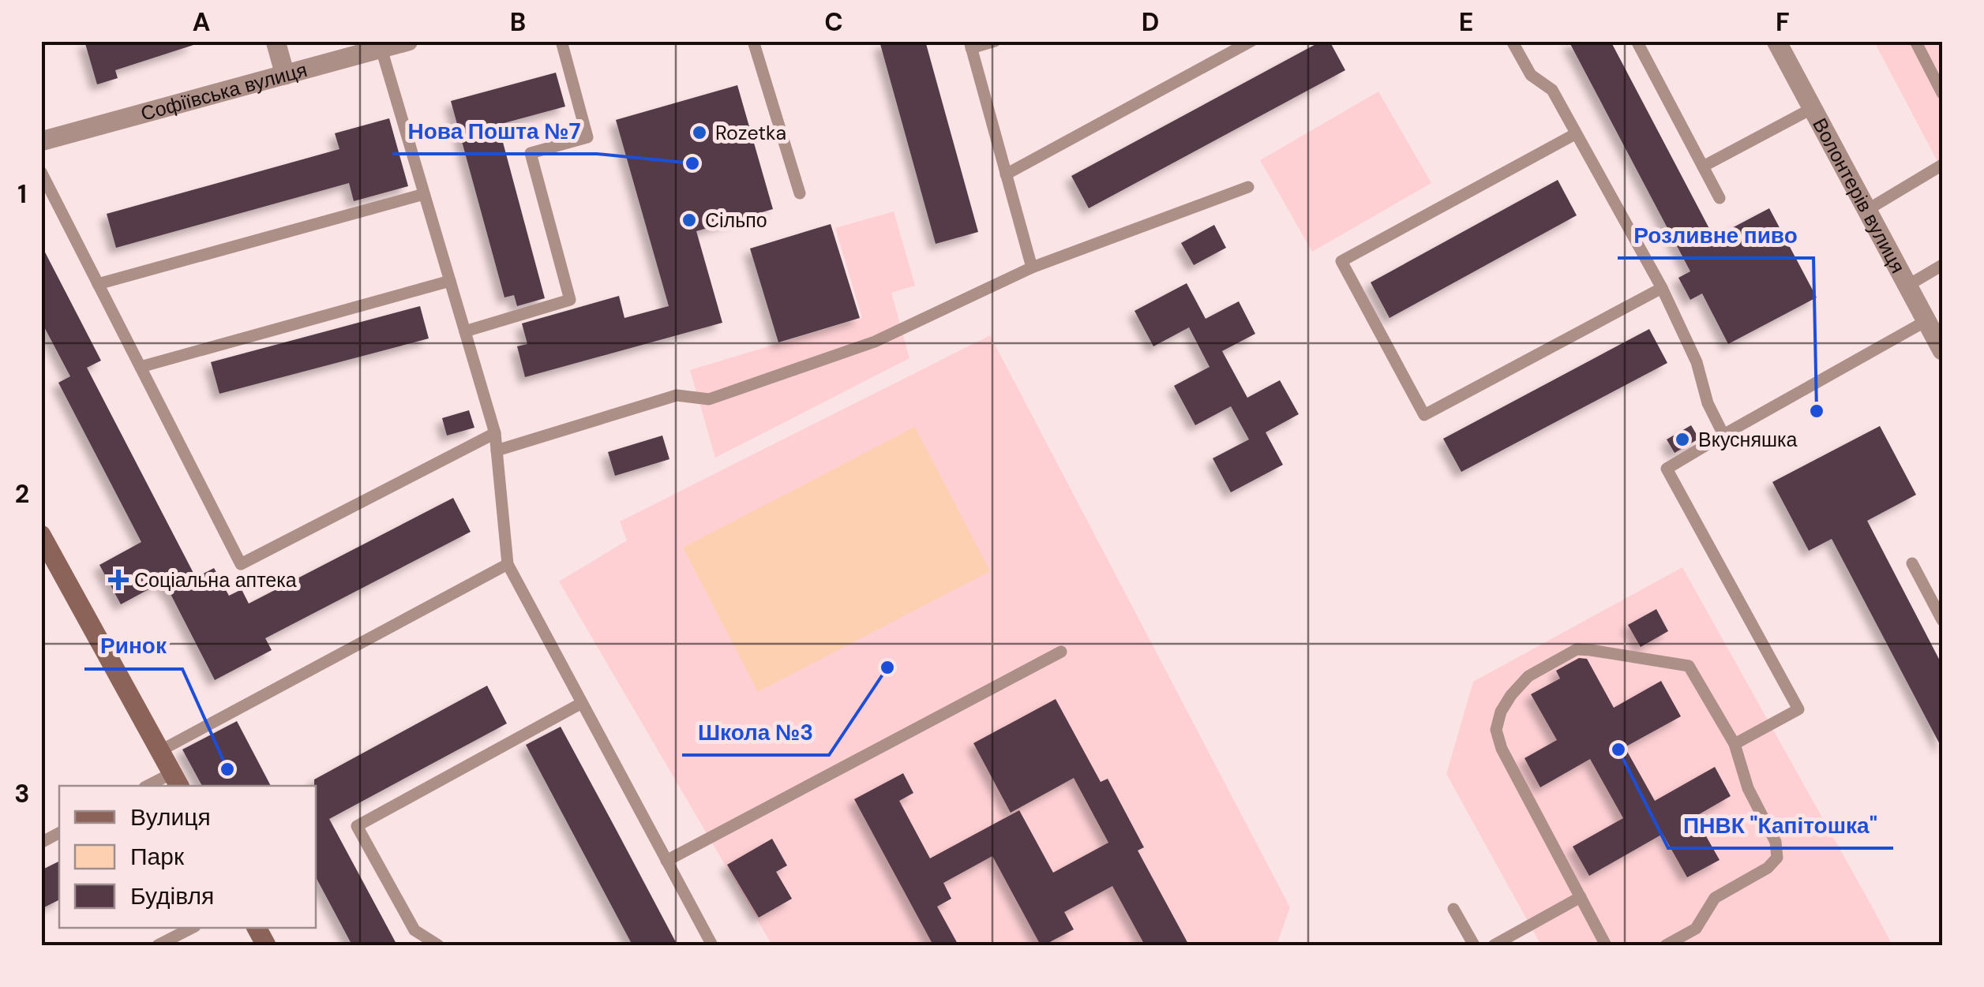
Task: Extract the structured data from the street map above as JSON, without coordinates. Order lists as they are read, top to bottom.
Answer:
{
  "streets": {
    "street": ["Софіївська вулиця", "Волонтерів вулиця"]
  },
  "places": {
    "other": [
      "Rozetka",
      "Нова Пошта №7",
      "Сільпо",
      "Розливне пиво",
      "Вкусняшка",
      "Школа №3",
      "ПНВК \"Капітошка\"",
      "Ринок"
    ],
    "health": ["Соціальна аптека"]
  },
  "legend": ["Вулиця", "Парк", "Будівля"],
  "grid": {
    "columns": [
      "A",
      "B",
      "C",
      "D",
      "E",
      "F"
    ],
    "rows": ["1", "2", "3"]
  }
}
